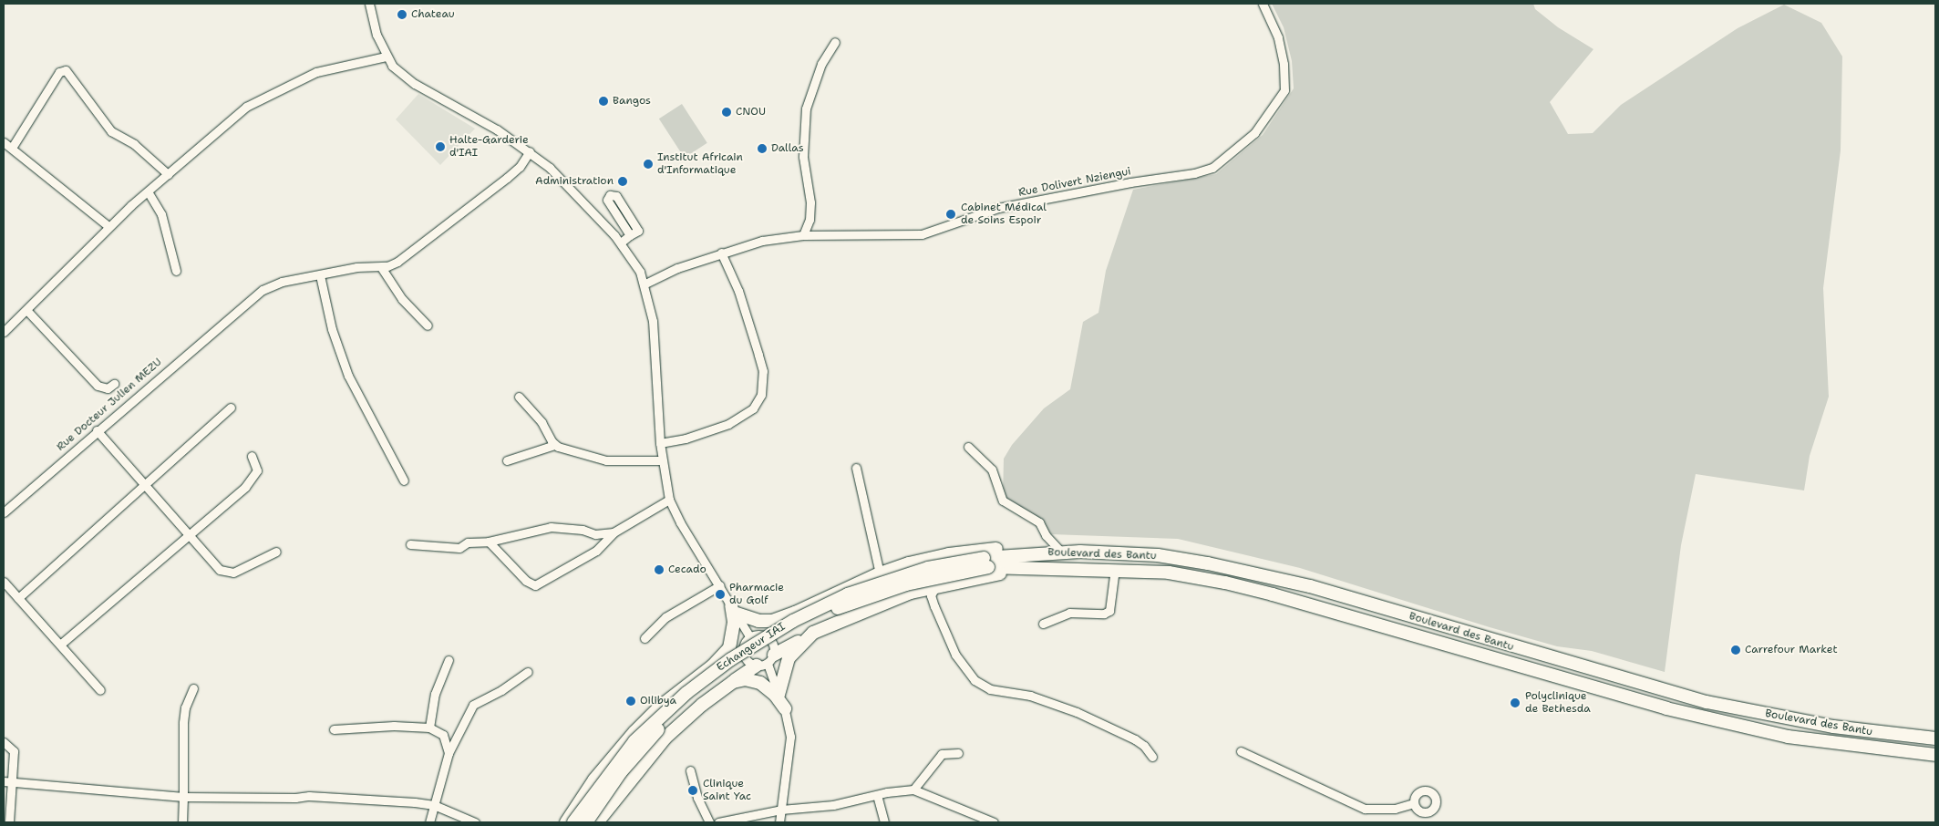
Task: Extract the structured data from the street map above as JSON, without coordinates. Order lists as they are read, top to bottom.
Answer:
{
  "streets": {
    "highway": ["Boulevard des Bantu", "Echangeur IAI"],
    "street": ["Rue Dolivert Nziengui", "Rue Docteur Julien MEZU"]
  },
  "crossings": [
    ["Boulevard des Bantu", "Echangeur IAI"]
  ],
  "places": [
    "Chateau",
    "Bangos",
    "CNOU",
    "Halte-Garderie d'IAI",
    "Dallas",
    "Institut Africain d'Informatique",
    "Administration",
    "Cabinet Médical de Soins Espoir",
    "Cecado",
    "Pharmacie du Golf",
    "Carrefour Market",
    "Oilibya",
    "Polyclinique de Bethesda",
    "Clinique Saint Yac"
  ]
}
